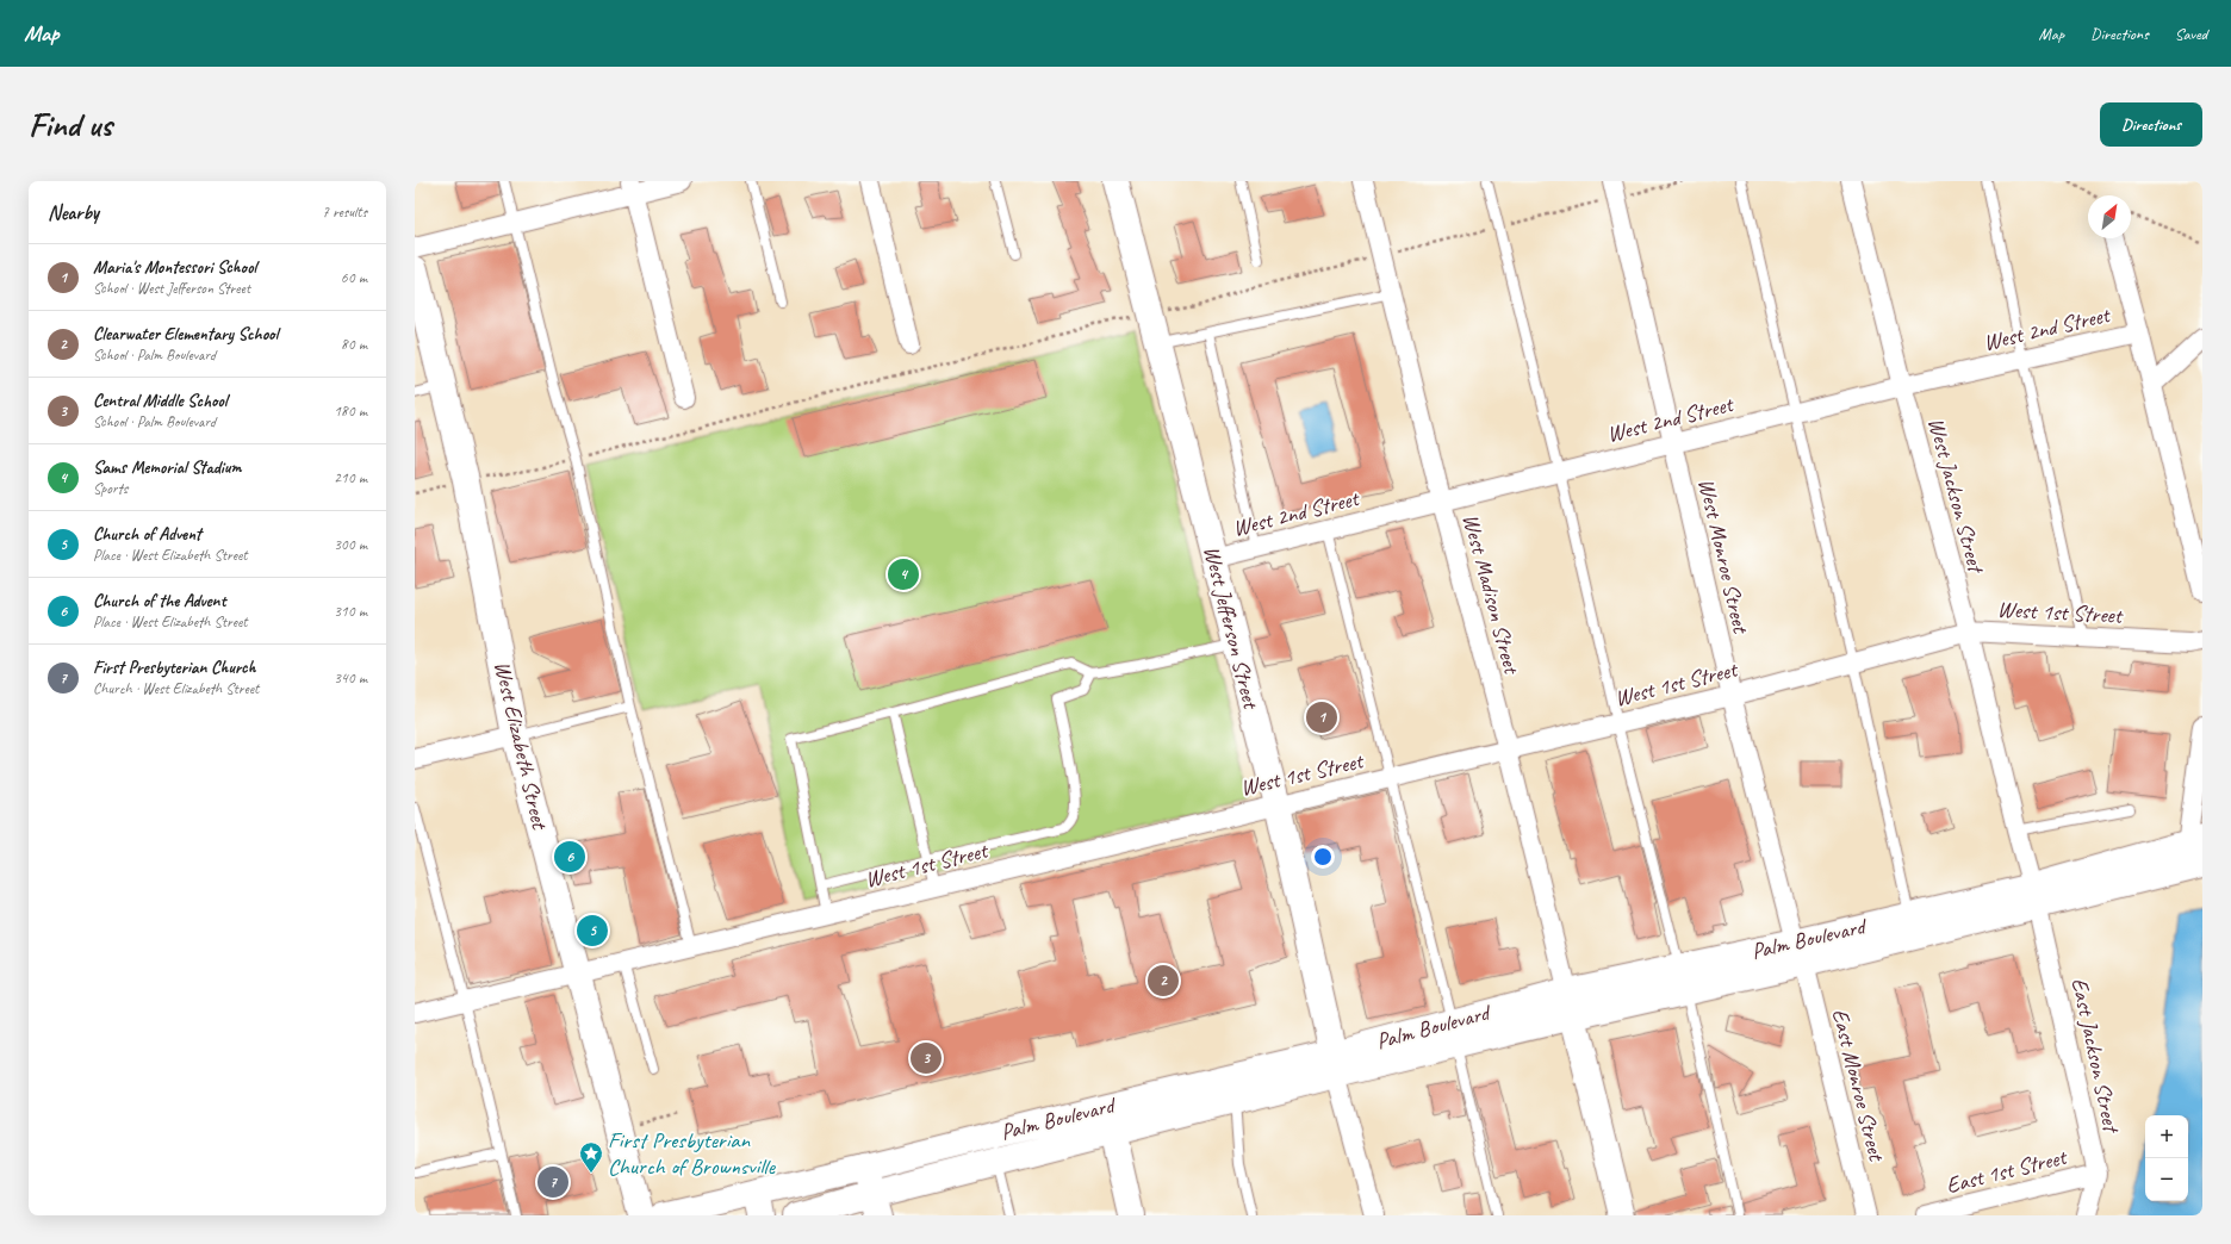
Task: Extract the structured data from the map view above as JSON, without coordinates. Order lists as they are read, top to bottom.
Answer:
{
  "streets": {
    "main road": ["West Jefferson Street", "West Elizabeth Street", "Palm Boulevard"],
    "street": [
      "West 2nd Street",
      "West Jackson Street",
      "West Monroe Street",
      "West Madison Street",
      "West 1st Street",
      "East Jackson Street",
      "East Monroe Street",
      "East 1st Street"
    ]
  },
  "crossings": [
    ["West 2nd Street", "West Jackson Street"],
    ["West 2nd Street", "West Monroe Street"],
    ["West 2nd Street", "West Madison Street"],
    ["West 2nd Street", "West Jefferson Street"],
    ["West Jackson Street", "West 1st Street"],
    ["West Jackson Street", "Palm Boulevard"],
    ["West Jackson Street", "East Jackson Street"],
    ["West Monroe Street", "West 1st Street"],
    ["West Monroe Street", "Palm Boulevard"],
    ["West Monroe Street", "East Monroe Street"],
    ["West Madison Street", "West 1st Street"],
    ["West Madison Street", "Palm Boulevard"],
    ["West 1st Street", "West Jefferson Street"],
    ["West 1st Street", "West Elizabeth Street"],
    ["West Jefferson Street", "Palm Boulevard"],
    ["Palm Boulevard", "East Jackson Street"],
    ["Palm Boulevard", "East Monroe Street"],
    ["East Jackson Street", "East 1st Street"]
  ],
  "places": {
    "place": ["First Presbyterian Church of Brownsville"]
  },
  "north": "top right",
  "page": {
    "header": "Map",
    "nav": ["Map", "Directions", "Saved"],
    "buttons": "Directions",
    "title": "Find us",
    "heading": ["Nearby", "7 results"],
    "list": [
      {
        "mark": "1",
        "name": "Maria's Montessori School",
        "note": "School · West Jefferson Street",
        "value": "60 m"
      },
      {
        "mark": "2",
        "name": "Clearwater Elementary School",
        "note": "School · Palm Boulevard",
        "value": "80 m"
      },
      {
        "mark": "3",
        "name": "Central Middle School",
        "note": "School · Palm Boulevard",
        "value": "180 m"
      },
      {
        "mark": "4",
        "name": "Sams Memorial Stadium",
        "note": "Sports",
        "value": "210 m"
      },
      {
        "mark": "5",
        "name": "Church of Advent",
        "note": "Place · West Elizabeth Street",
        "value": "300 m"
      },
      {
        "mark": "6",
        "name": "Church of the Advent",
        "note": "Place · West Elizabeth Street",
        "value": "310 m"
      },
      {
        "mark": "7",
        "name": "First Presbyterian Church",
        "note": "Church · West Elizabeth Street",
        "value": "340 m"
      }
    ],
    "pins": [
      "4",
      "1",
      "6",
      "5",
      "2",
      "3",
      "7"
    ],
    "map_buttons": ["+", "−"]
  }
}
